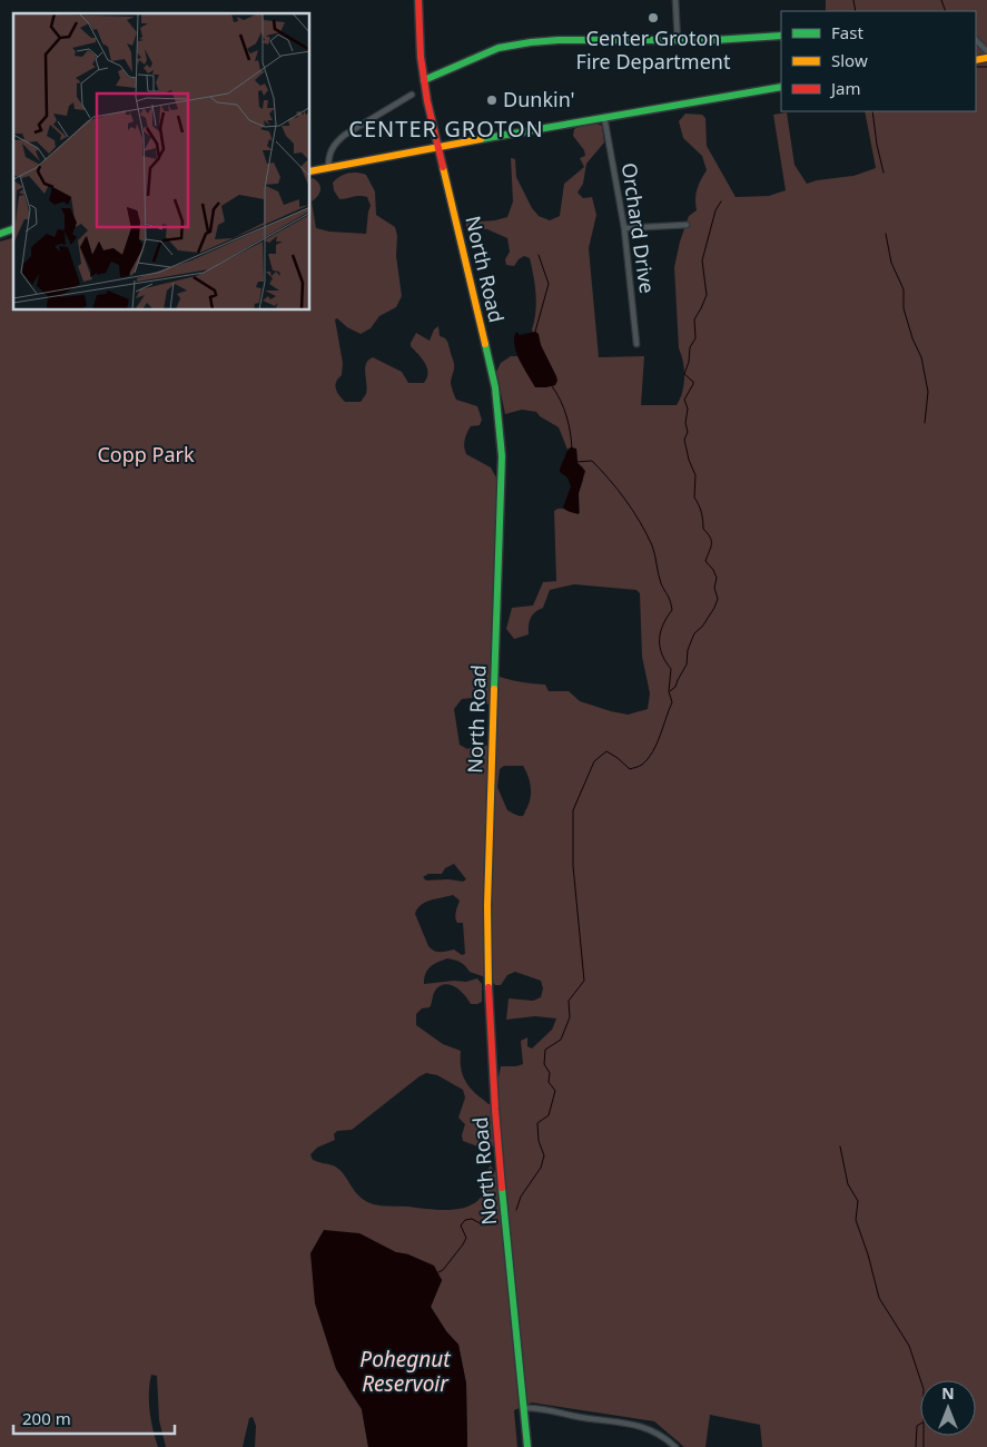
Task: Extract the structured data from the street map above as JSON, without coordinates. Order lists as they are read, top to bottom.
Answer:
{
  "streets": {
    "main road": ["North Road"],
    "street": ["Orchard Drive"]
  },
  "districts": ["CENTER GROTON"],
  "water": ["Pohegnut Reservoir"],
  "parks": ["Copp Park"],
  "places": ["Center Groton Fire Department", "Dunkin'"],
  "legend": ["Fast", "Slow", "Jam"],
  "scale_bar": "200 m",
  "north": "top"
}
